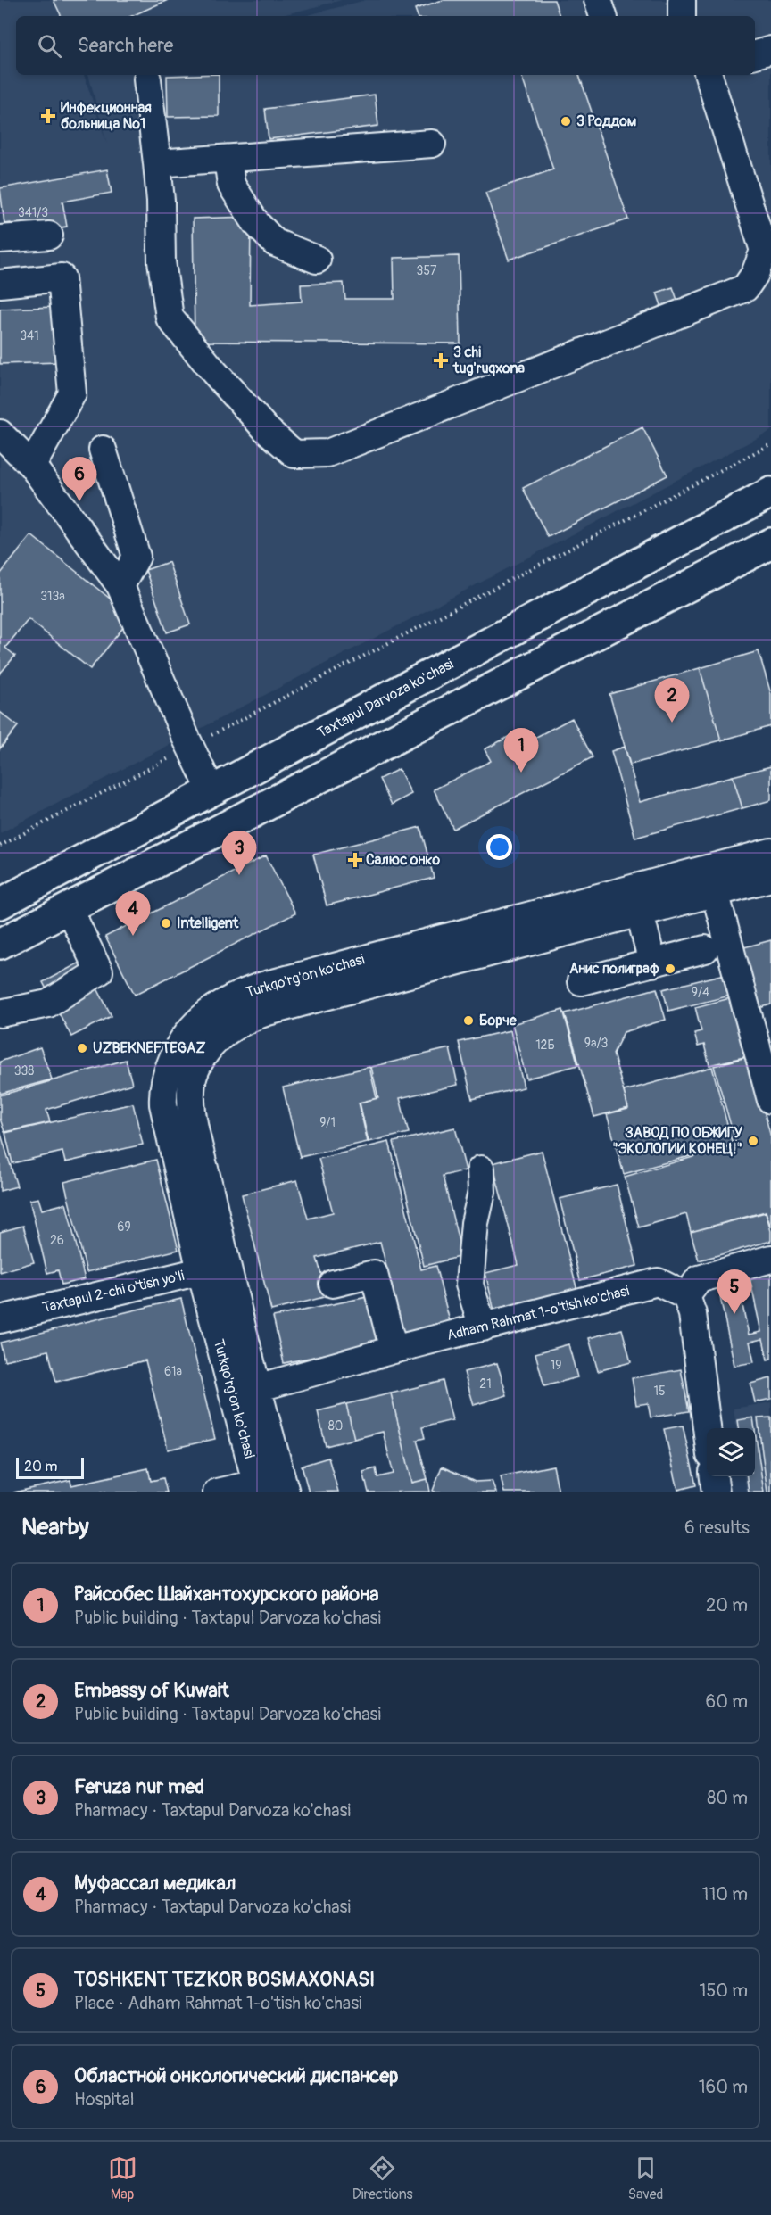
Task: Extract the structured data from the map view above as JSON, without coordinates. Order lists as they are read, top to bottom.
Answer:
{
  "streets": {
    "main road": ["Taxtapul Darvoza ko'chasi"],
    "street": ["Turkqo'rg'on ko'chasi", "Taxtapul 2-chi o'tish yo'li", "Adham Rahmat 1-o'tish ko'chasi"]
  },
  "crossings": [
    ["Turkqo'rg'on ko'chasi", "Taxtapul 2-chi o'tish yo'li"],
    ["Turkqo'rg'on ko'chasi", "Adham Rahmat 1-o'tish ko'chasi"]
  ],
  "places": {
    "health": ["Инфекционная больница №1", "3 chi tug'ruqxona", "Салюс онко"],
    "other": [
      "3 Роддом",
      "Intelligent",
      "Анис полиграф",
      "Борче",
      "UZBEKNEFTEGAZ",
      "ЗАВОД ПО ОБЖИГУ \"ЭКОЛОГИИ КОНЕЦ!\""
    ]
  },
  "house_numbers": [
    "341/3",
    "357",
    "341",
    "313a",
    "9/4",
    "9а/3",
    "12Б",
    "338",
    "9/1",
    "69",
    "26",
    "19",
    "61a",
    "21",
    "15",
    "80"
  ],
  "scale_bar": "20 m",
  "page": {
    "search": "Search here",
    "pins": [
      "6",
      "2",
      "1",
      "3",
      "4",
      "5"
    ],
    "scale": "20 m",
    "heading": ["Nearby", "6 results"],
    "list": [
      {
        "mark": "1",
        "name": "Райсобес Шайхантохурского района",
        "note": "Public building · Taxtapul Darvoza ko'chasi",
        "value": "20 m"
      },
      {
        "mark": "2",
        "name": "Embassy of Kuwait",
        "note": "Public building · Taxtapul Darvoza ko'chasi",
        "value": "60 m"
      },
      {
        "mark": "3",
        "name": "Feruza nur med",
        "note": "Pharmacy · Taxtapul Darvoza ko'chasi",
        "value": "80 m"
      },
      {
        "mark": "4",
        "name": "Муфассал медикал",
        "note": "Pharmacy · Taxtapul Darvoza ko'chasi",
        "value": "110 m"
      },
      {
        "mark": "5",
        "name": "TOSHKENT TEZKOR BOSMAXONASI",
        "note": "Place · Adham Rahmat 1-o'tish ko'chasi",
        "value": "150 m"
      },
      {
        "mark": "6",
        "name": "Областной онкологический диспансер",
        "note": "Hospital",
        "value": "160 m"
      }
    ],
    "nav": ["Map", "Directions", "Saved"]
  }
}
